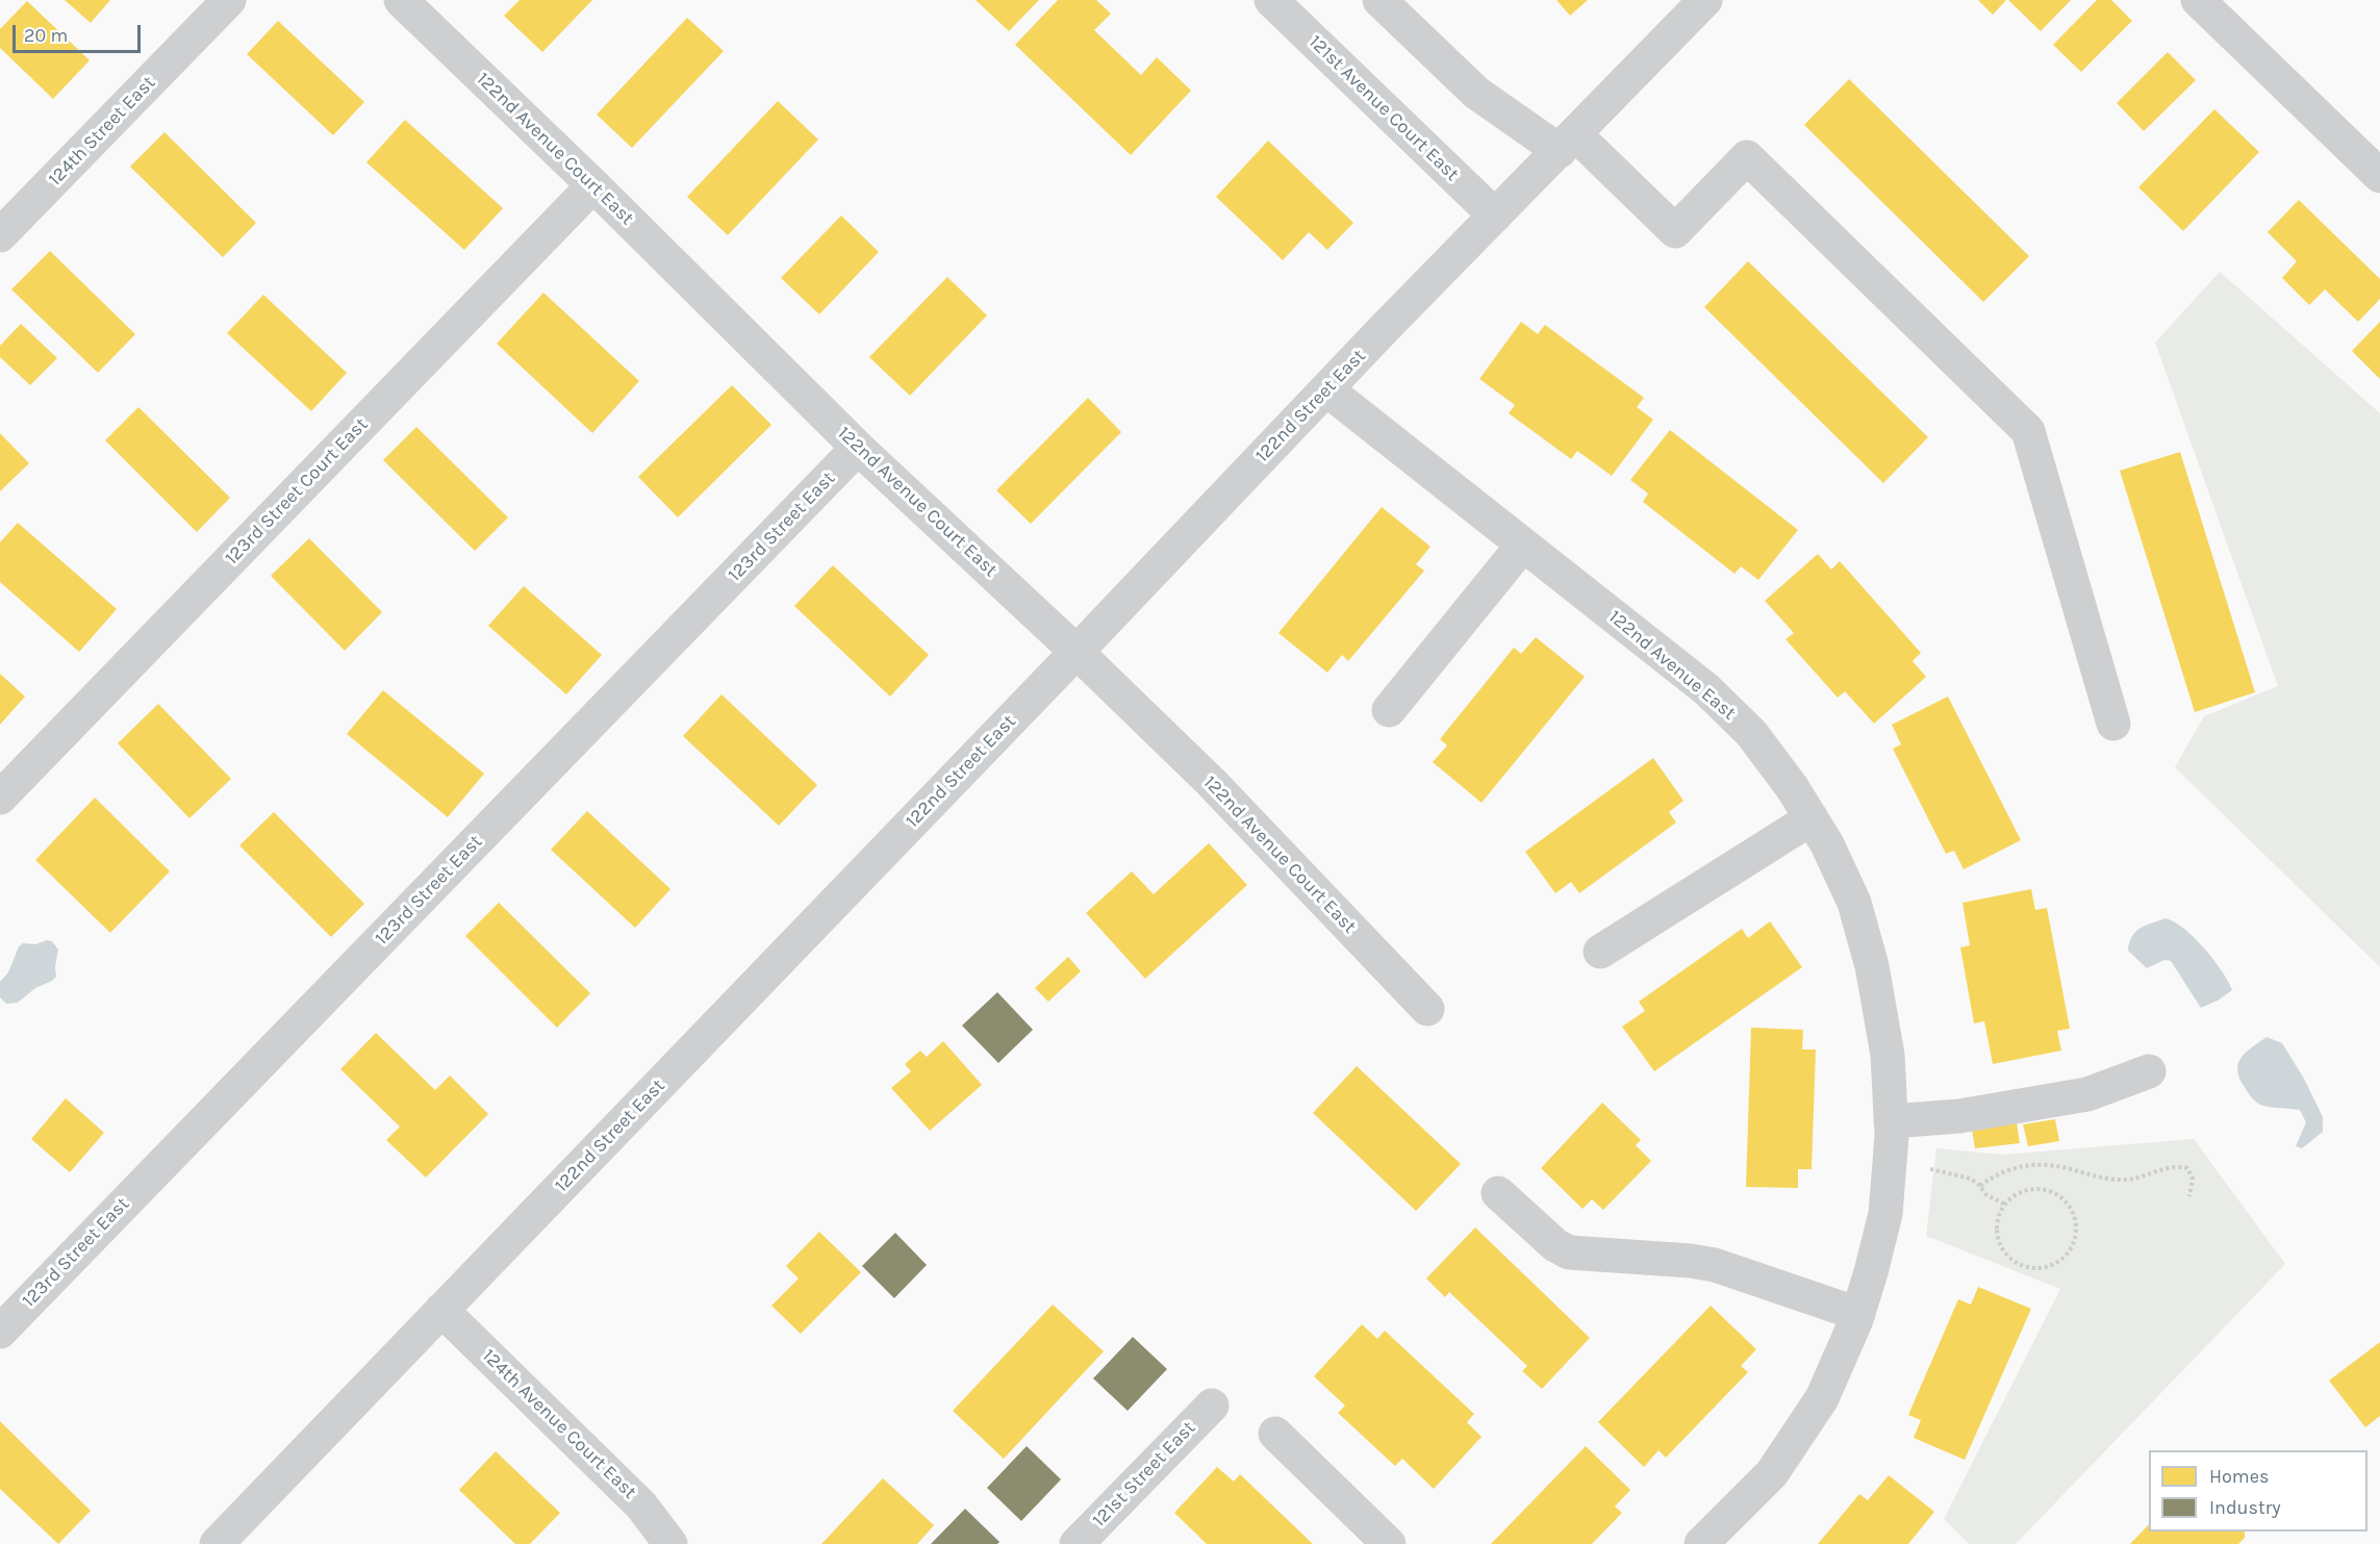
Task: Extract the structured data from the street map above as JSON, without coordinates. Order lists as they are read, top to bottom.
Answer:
{
  "streets": {
    "street": [
      "121st Avenue Court East",
      "124th Street East",
      "122nd Avenue Court East",
      "122nd Street East",
      "123rd Street Court East",
      "123rd Street East",
      "122nd Avenue East",
      "124th Avenue Court East",
      "121st Street East"
    ]
  },
  "crossings": [
    ["121st Avenue Court East", "122nd Street East"],
    ["122nd Avenue Court East", "122nd Street East"],
    ["122nd Avenue Court East", "123rd Street Court East"],
    ["122nd Avenue Court East", "123rd Street East"],
    ["122nd Street East", "122nd Avenue East"],
    ["122nd Street East", "124th Avenue Court East"]
  ],
  "legend": ["Homes", "Industry"],
  "scale_bar": "20 m"
}
